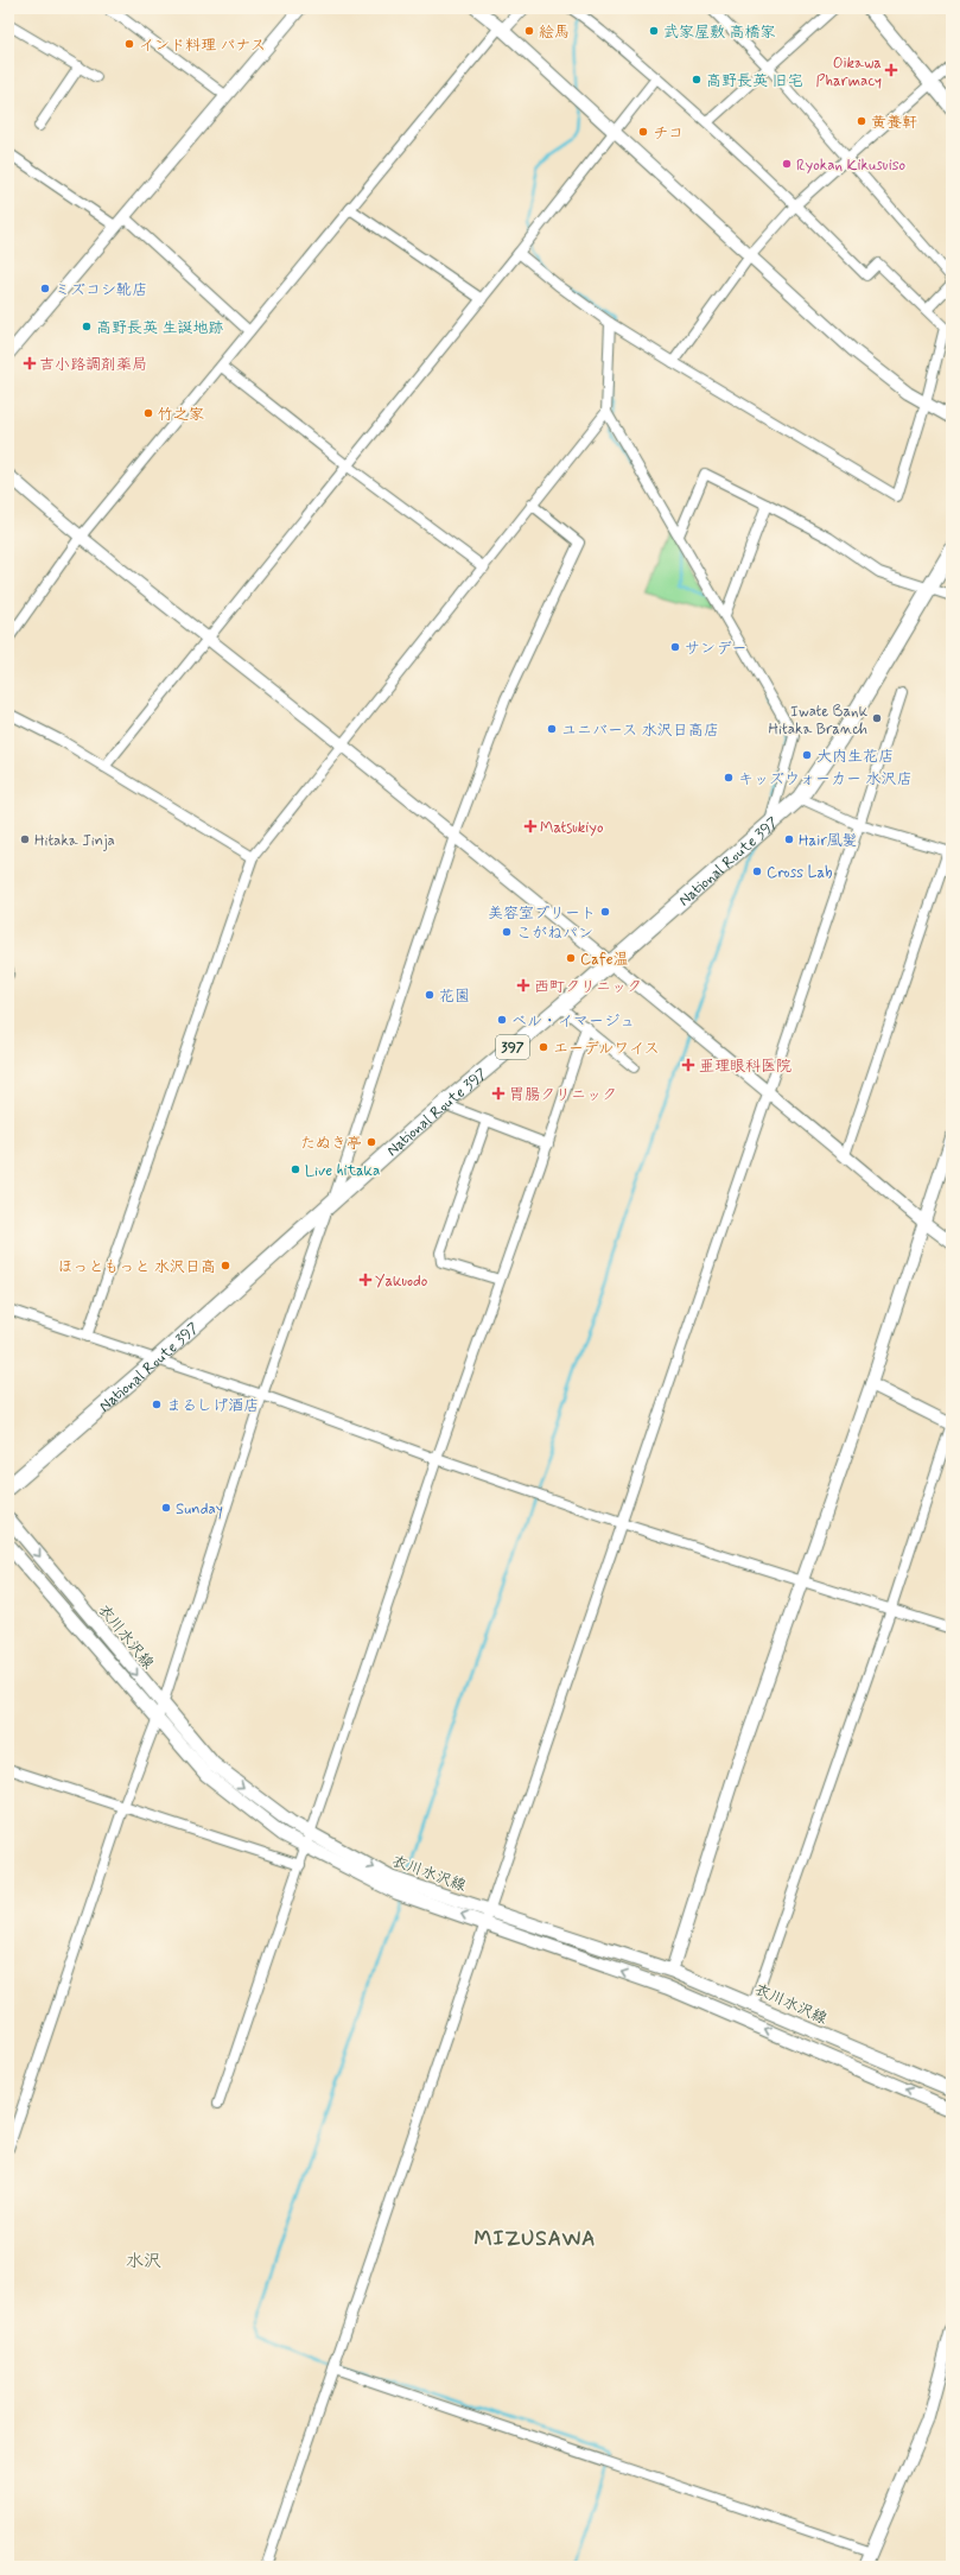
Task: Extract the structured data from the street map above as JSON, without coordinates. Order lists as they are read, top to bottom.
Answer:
{
  "streets": {
    "highway": ["National Route 397", "397"],
    "main road": ["衣川水沢線"]
  },
  "districts": ["MIZUSAWA", "水沢"],
  "places": {
    "other": [
      "絵馬",
      "武家屋敷 高橋家",
      "インド料理 パナス",
      "高野長英 旧宅",
      "黄養軒",
      "チコ",
      "Ryokan Kikusuiso",
      "ミズコシ靴店",
      "高野長英 生誕地跡",
      "竹之家",
      "サンデー",
      "Iwate Bank Hitaka Branch",
      "ユニバース 水沢日高店",
      "大内生花店",
      "キッズウォーカー 水沢店",
      "Hitaka Jinja",
      "Hair風髪",
      "Cross Lab",
      "美容室プリート",
      "こがねパン",
      "Cafe温",
      "花園",
      "ベル・イマージュ",
      "エーデルワイス",
      "たぬき亭",
      "Live hitaka",
      "ほっともっと 水沢日高",
      "まるしげ酒店",
      "Sunday"
    ],
    "health": [
      "Oikawa Pharmacy",
      "吉小路調剤薬局",
      "Matsukiyo",
      "西町クリニック",
      "亜理眼科医院",
      "胃腸クリニック",
      "Yakuodo"
    ]
  }
}
